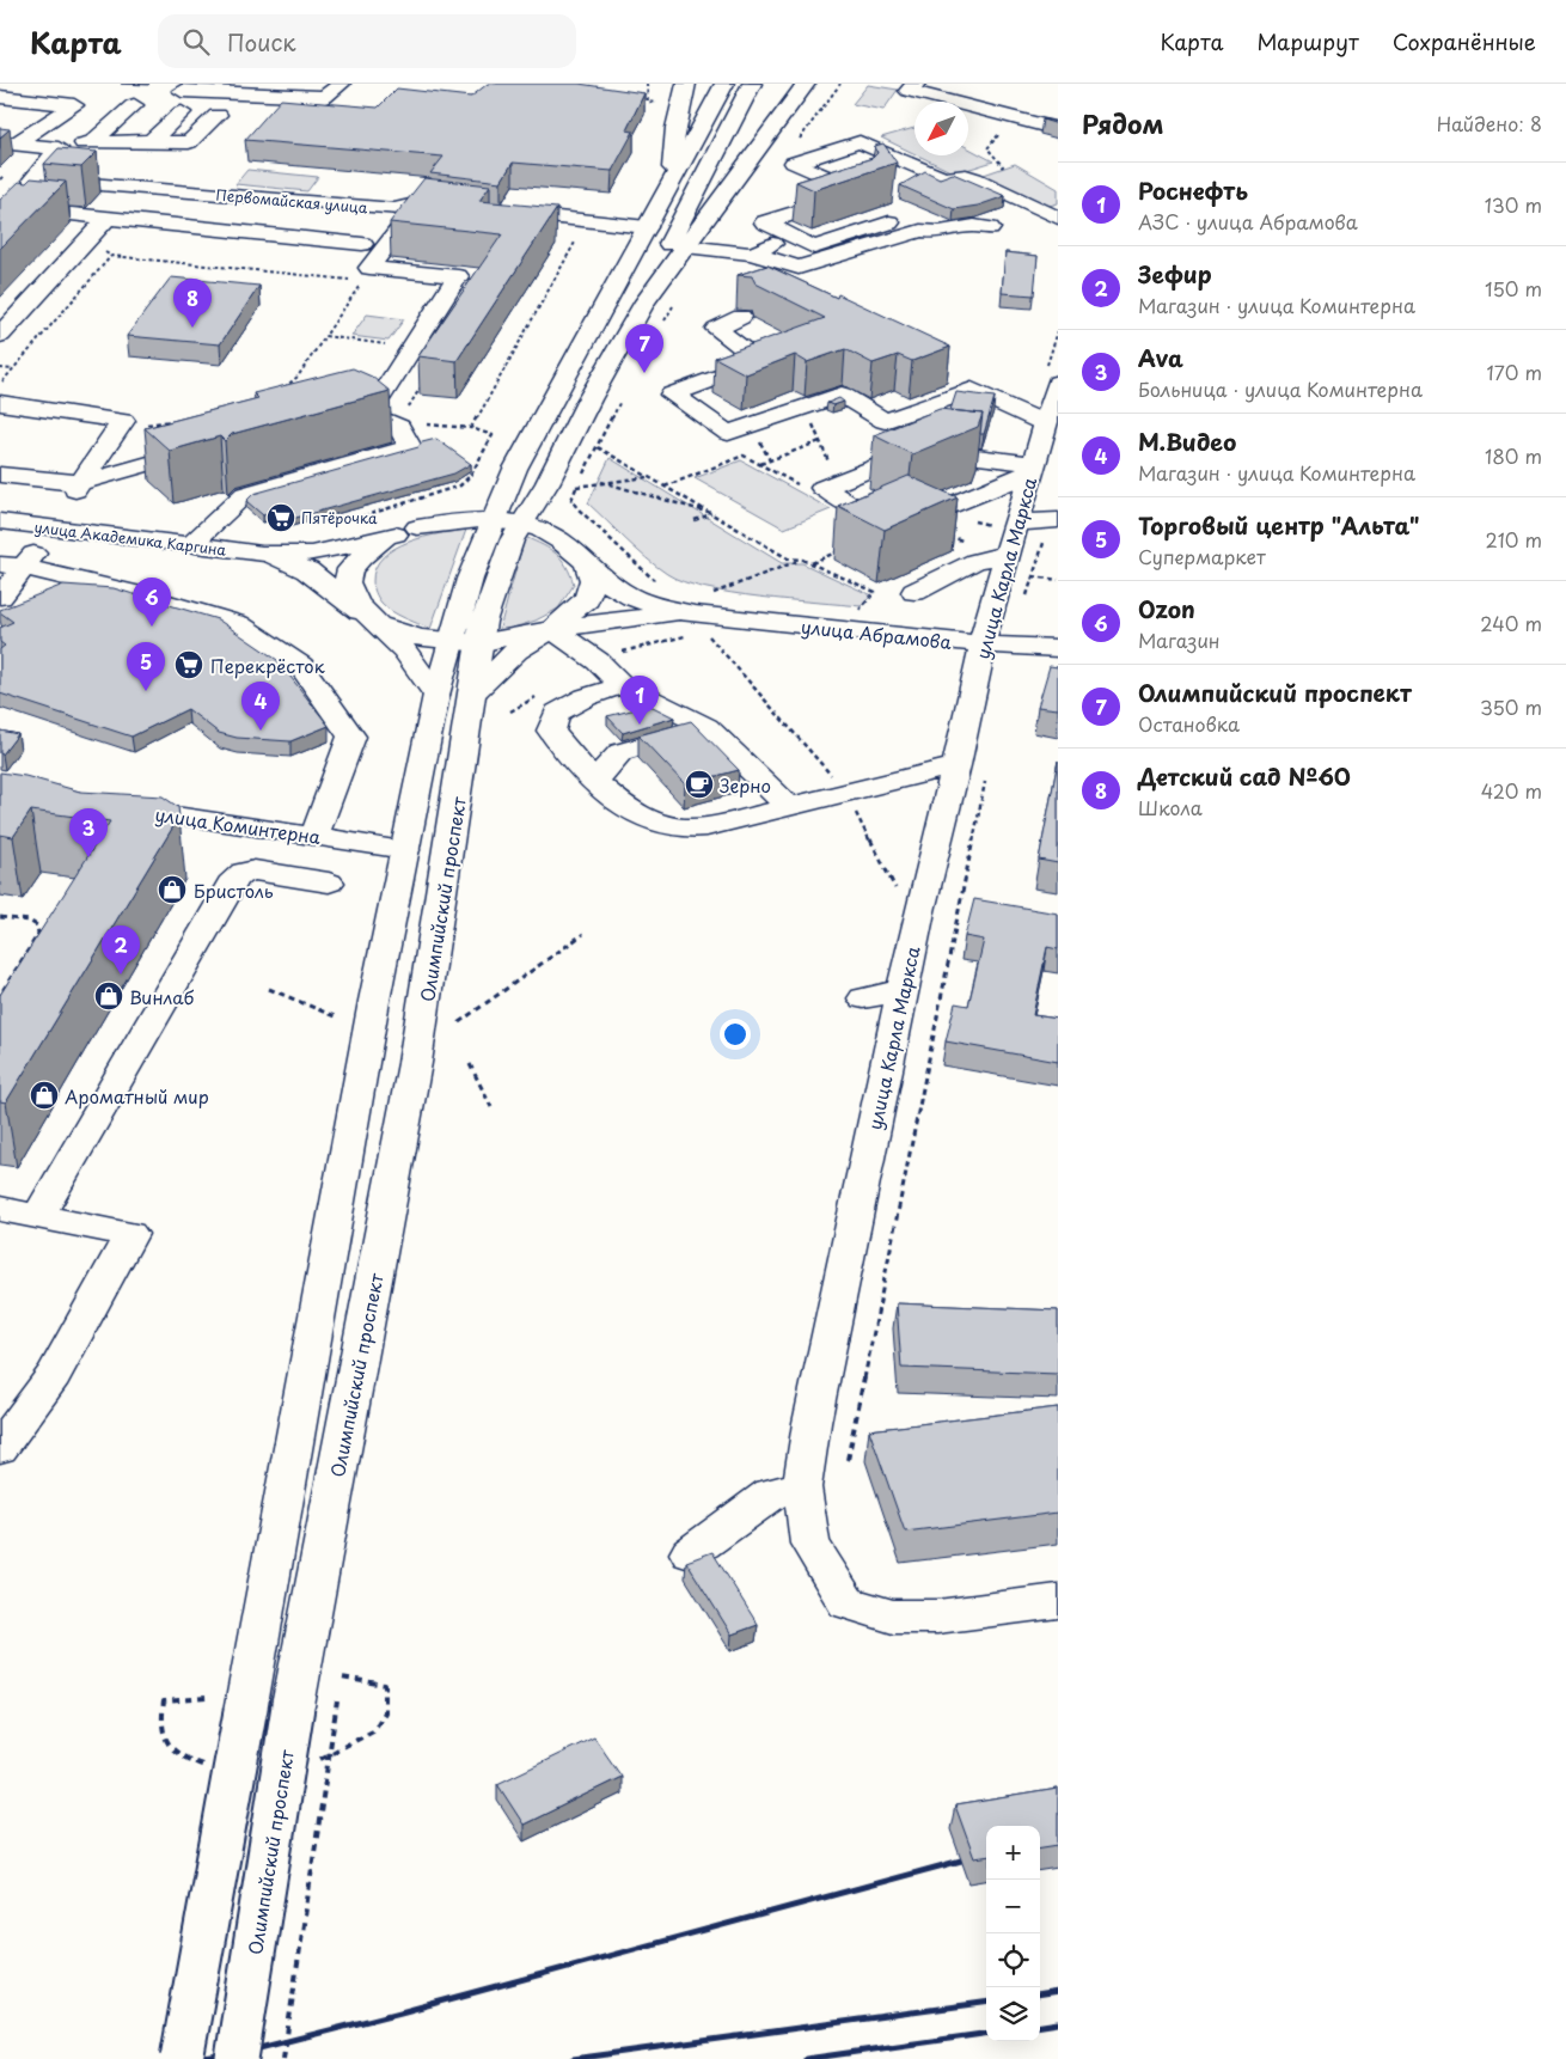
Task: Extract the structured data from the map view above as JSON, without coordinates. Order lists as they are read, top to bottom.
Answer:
{
  "streets": {
    "main road": [
      "Первомайская улица",
      "улица Академика Каргина",
      "улица Карла Маркса",
      "улица Абрамова",
      "улица Коминтерна",
      "Олимпийский проспект"
    ]
  },
  "crossings": [
    ["улица Карла Маркса", "улица Абрамова"]
  ],
  "places": {
    "supermarket": ["Пятёрочка", "Перекрёсток"],
    "cafe": ["Зерно"],
    "shop": ["Бристоль", "Винлаб", "Ароматный мир"]
  },
  "north": "bottom left",
  "page": {
    "header": "Карта",
    "search": "Поиск",
    "nav": ["Карта", "Маршрут", "Сохранённые"],
    "heading": ["Рядом", "Найдено: 8"],
    "list": [
      {
        "mark": "1",
        "name": "Роснефть",
        "note": "АЗС · улица Абрамова",
        "value": "130 m"
      },
      {
        "mark": "2",
        "name": "Зефир",
        "note": "Магазин · улица Коминтерна",
        "value": "150 m"
      },
      {
        "mark": "3",
        "name": "Ava",
        "note": "Больница · улица Коминтерна",
        "value": "170 m"
      },
      {
        "mark": "4",
        "name": "М.Видео",
        "note": "Магазин · улица Коминтерна",
        "value": "180 m"
      },
      {
        "mark": "5",
        "name": "Торговый центр \"Альта\"",
        "note": "Супермаркет",
        "value": "210 m"
      },
      {
        "mark": "6",
        "name": "Ozon",
        "note": "Магазин",
        "value": "240 m"
      },
      {
        "mark": "7",
        "name": "Олимпийский проспект",
        "note": "Остановка",
        "value": "350 m"
      },
      {
        "mark": "8",
        "name": "Детский сад №60",
        "note": "Школа",
        "value": "420 m"
      }
    ],
    "pins": [
      "8",
      "7",
      "6",
      "5",
      "1",
      "4",
      "3",
      "2"
    ],
    "map_buttons": ["+", "−"]
  }
}
